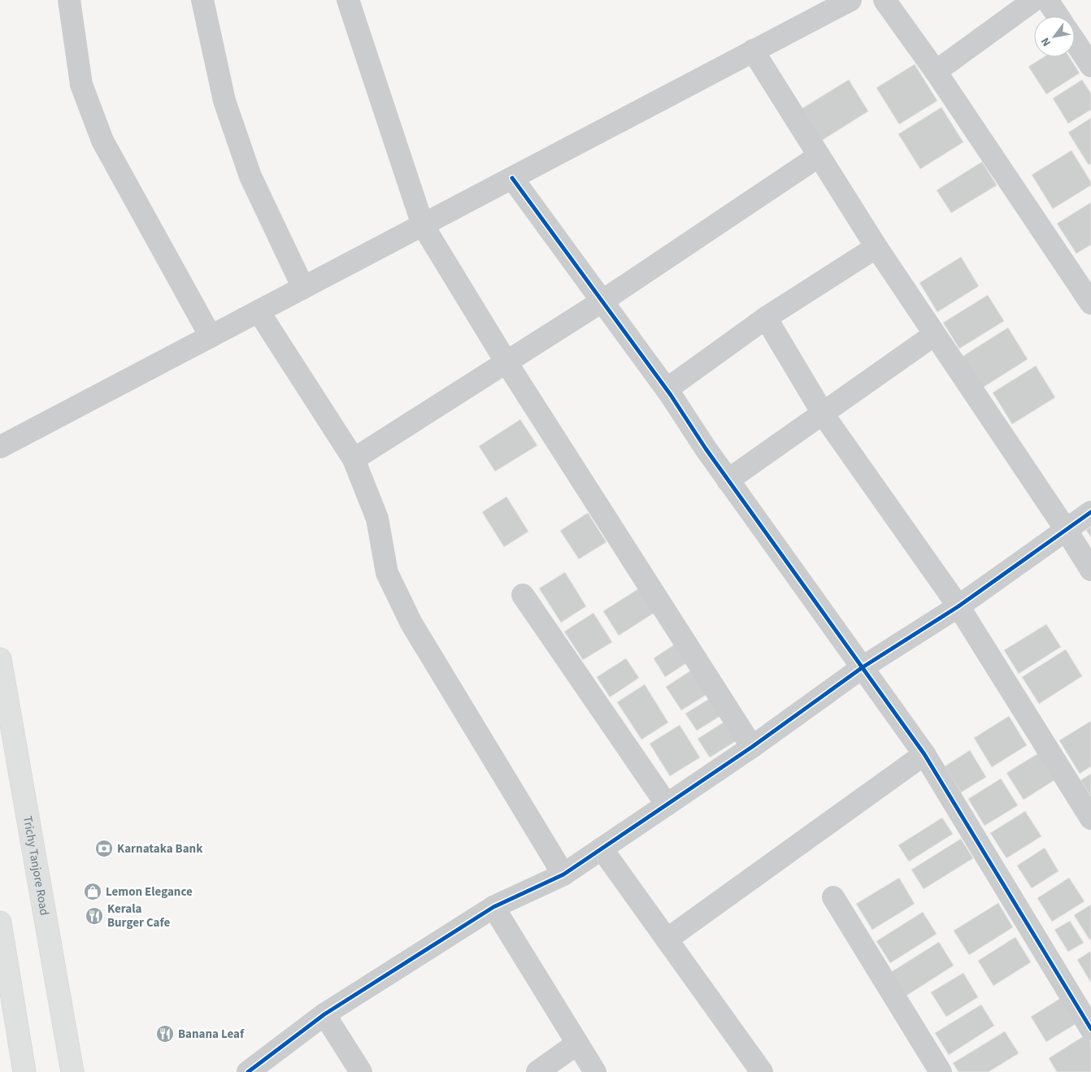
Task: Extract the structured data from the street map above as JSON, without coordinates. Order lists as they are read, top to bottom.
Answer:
{
  "streets": {
    "highway": ["Trichy Tanjore Road"]
  },
  "places": {
    "bank": ["Karnataka Bank"],
    "shop": ["Lemon Elegance"],
    "restaurant": ["Kerala Burger Cafe", "Banana Leaf"]
  },
  "north": "bottom left"
}
